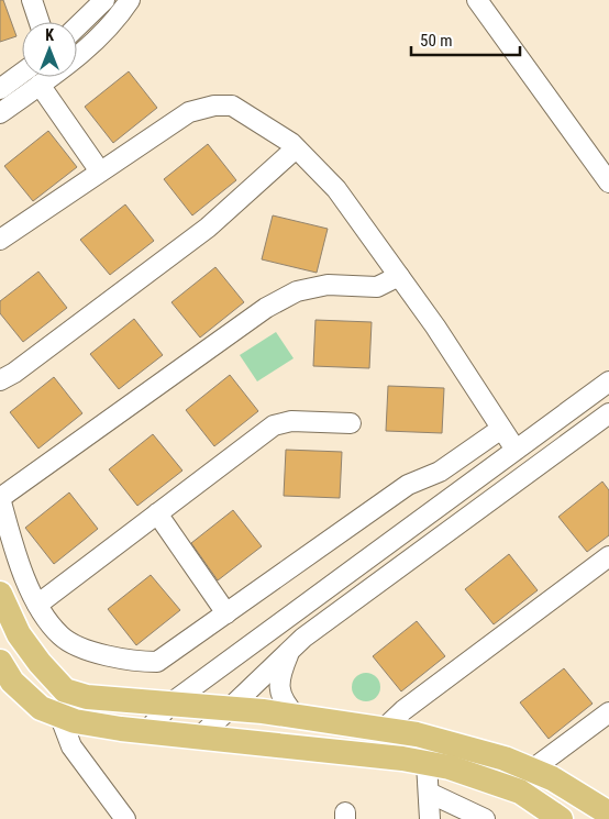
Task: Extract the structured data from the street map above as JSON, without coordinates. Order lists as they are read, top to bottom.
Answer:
{
  "scale_bar": "50 m",
  "north": "top"
}
